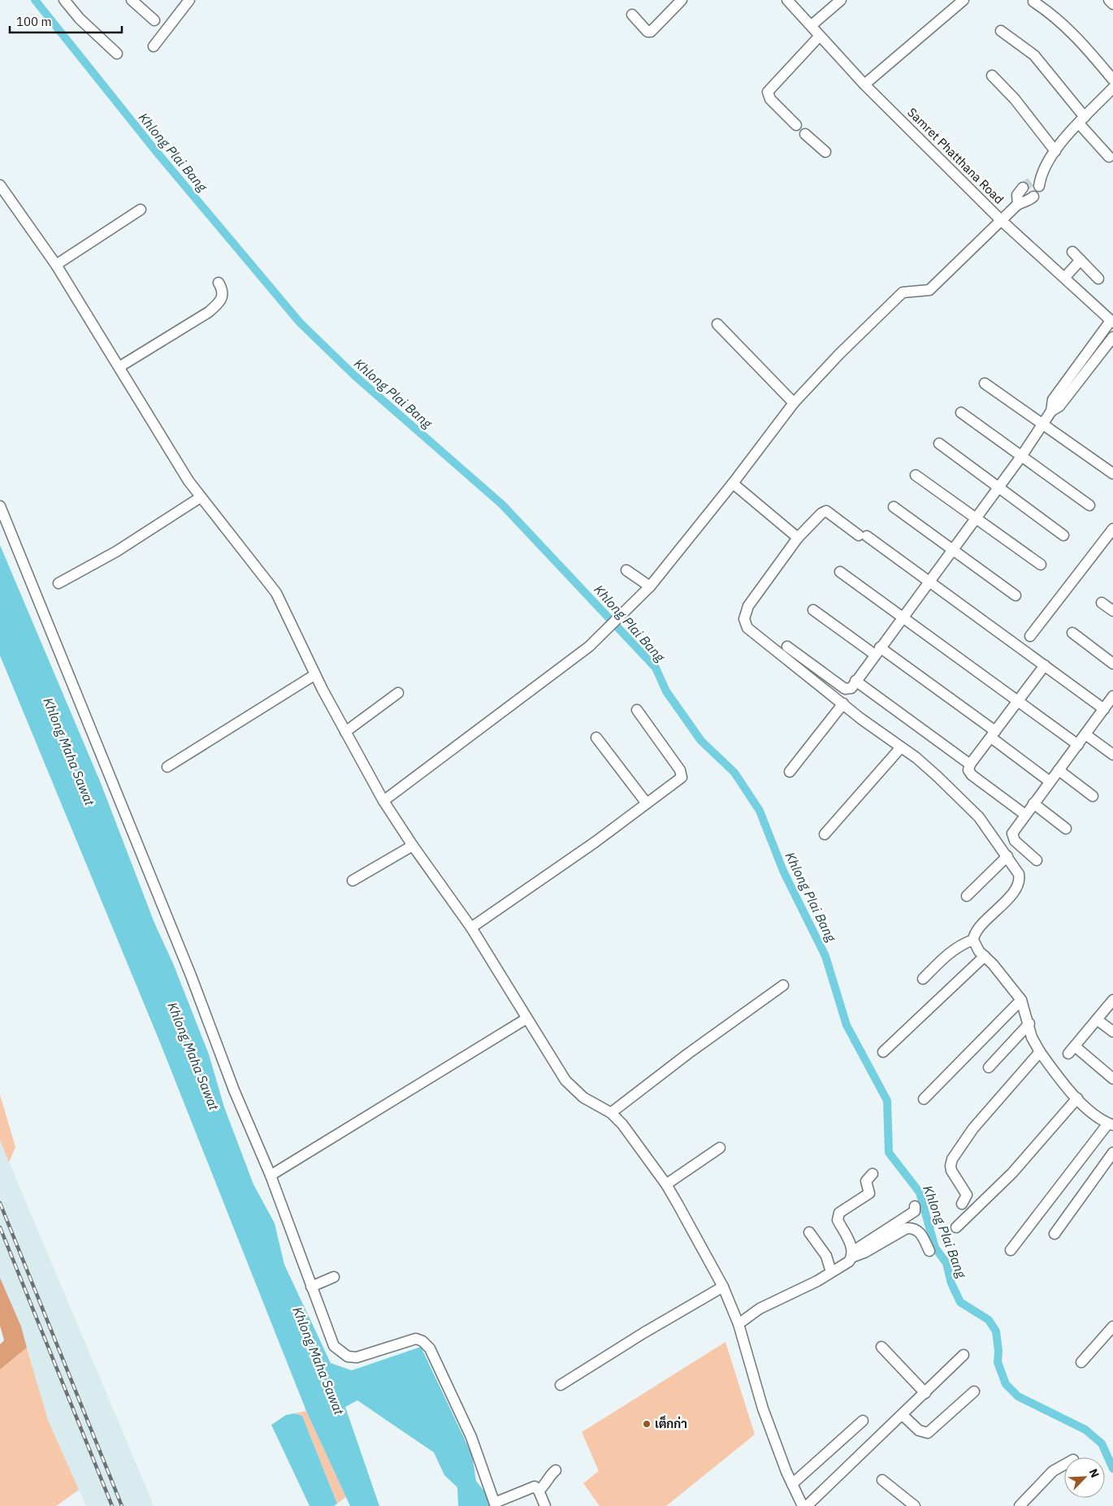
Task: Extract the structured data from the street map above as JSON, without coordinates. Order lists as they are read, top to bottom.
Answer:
{
  "streets": {
    "street": ["Samret Phatthana Road"]
  },
  "water": ["Khlong Plai Bang", "Khlong Maha Sawat"],
  "places": ["เต็กก่า"],
  "scale_bar": "100 m",
  "north": "top right"
}
